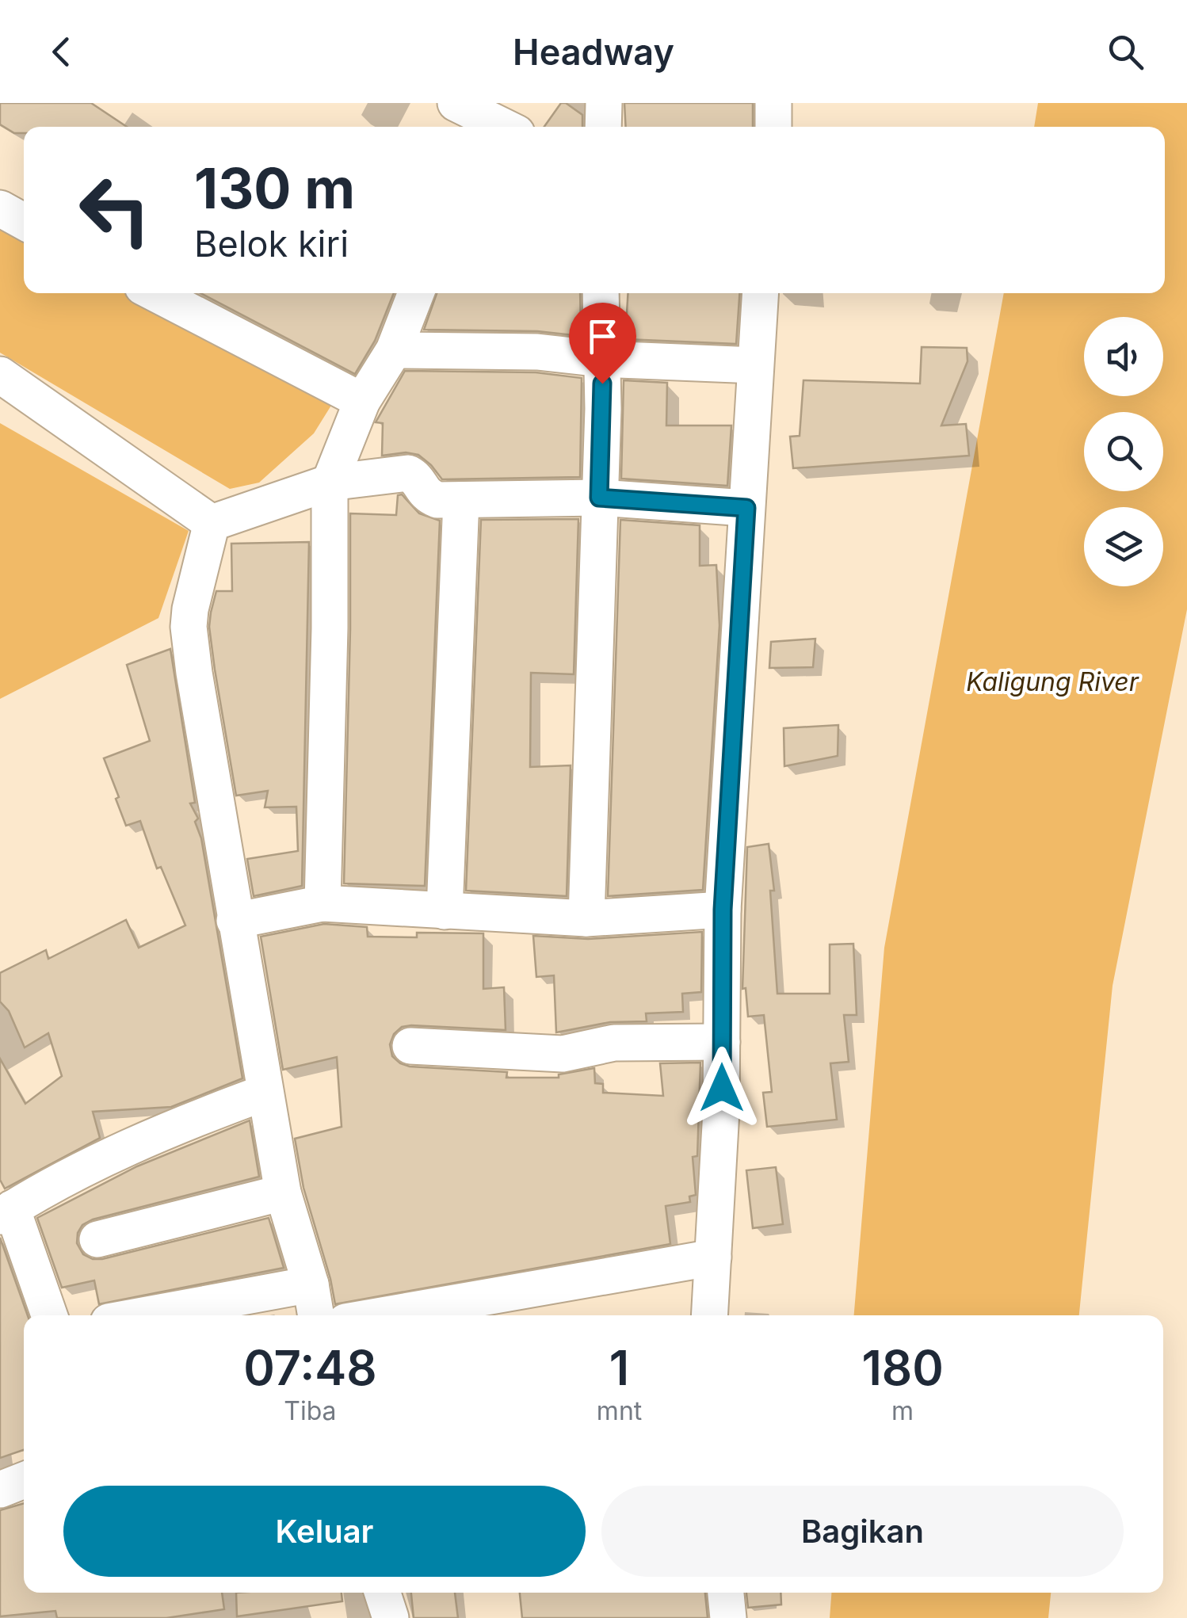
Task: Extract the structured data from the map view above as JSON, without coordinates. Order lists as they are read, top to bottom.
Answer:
{
  "water": ["Kaligung River"],
  "page": {
    "header": "Headway",
    "turn": ["130 m", "Belok kiri"],
    "eta": [
      "07:48",
      "Tiba",
      "1",
      "mnt",
      "180",
      "m"
    ],
    "buttons": ["Keluar", "Bagikan"]
  }
}
